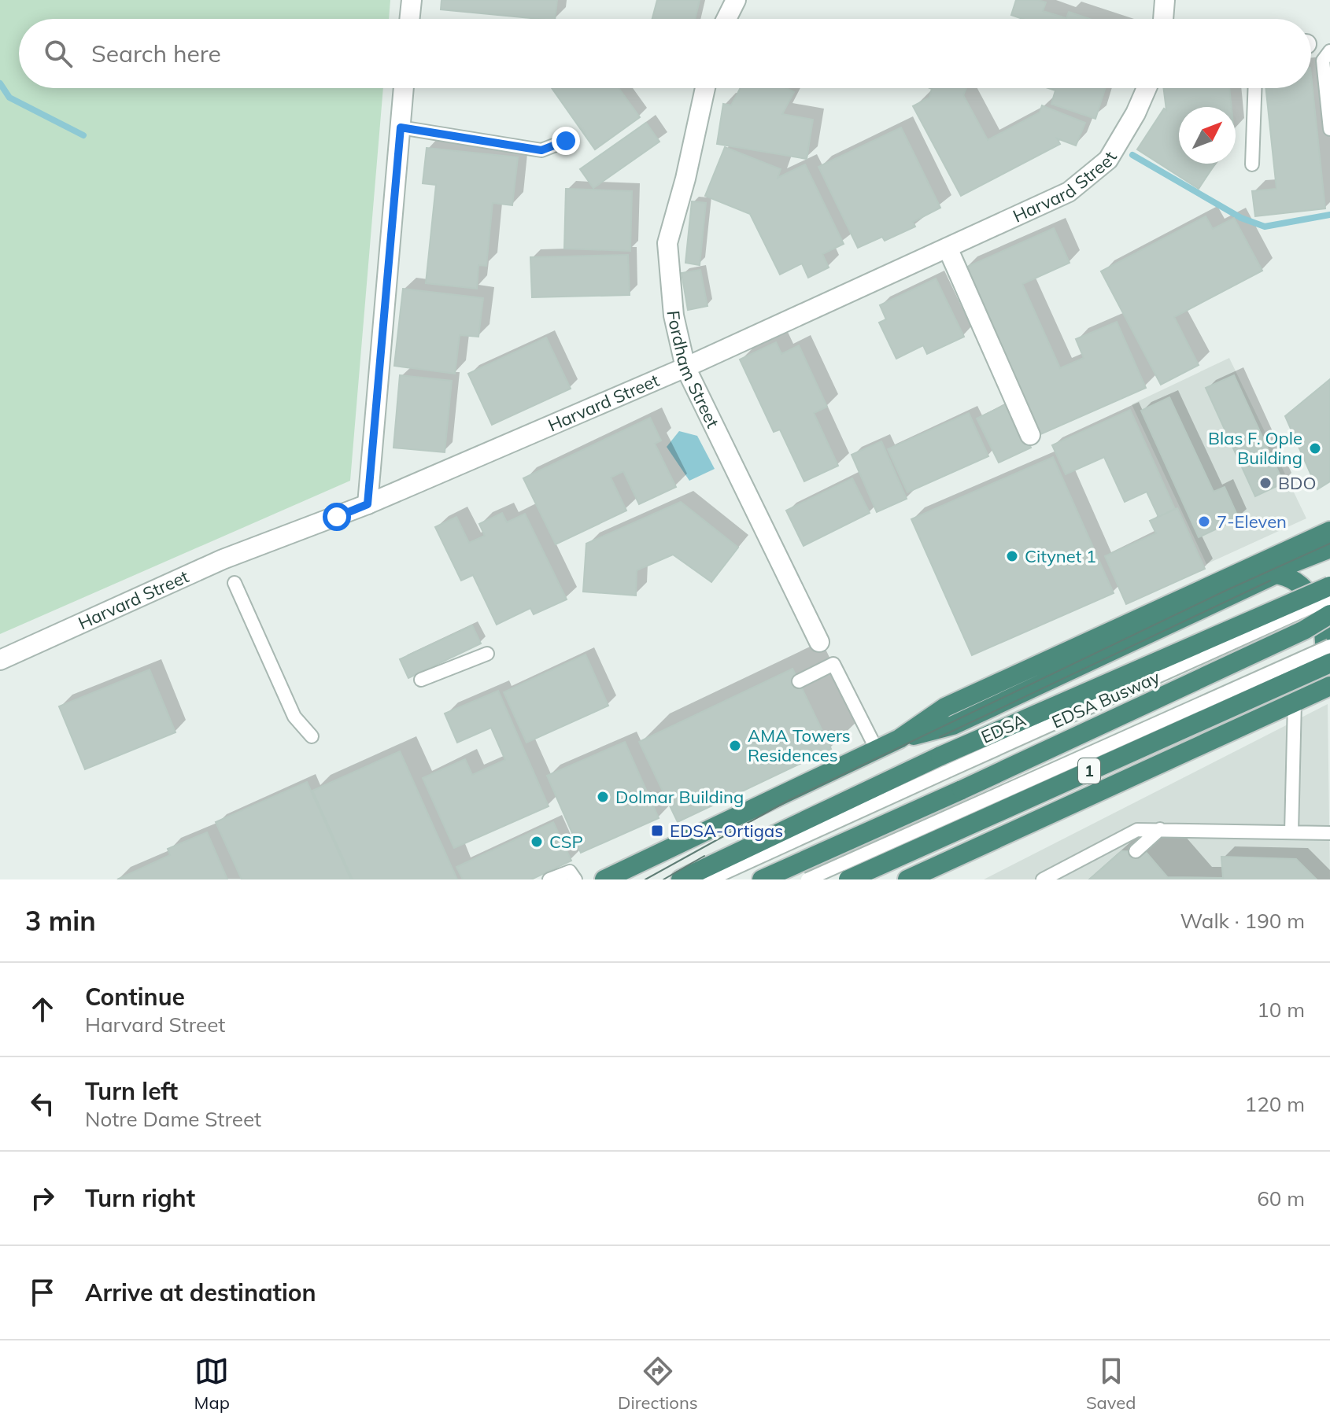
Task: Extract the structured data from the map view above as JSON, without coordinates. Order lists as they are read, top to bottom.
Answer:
{
  "streets": {
    "highway": ["EDSA", "1"],
    "street": ["Harvard Street", "Fordham Street"],
    "lane": ["EDSA Busway"]
  },
  "crossings": [
    ["Harvard Street", "Fordham Street"],
    ["EDSA Busway", "EDSA"]
  ],
  "places": {
    "other": [
      "Blas F. Ople Building",
      "BDO",
      "7-Eleven",
      "Citynet 1",
      "AMA Towers Residences",
      "Dolmar Building",
      "CSP"
    ],
    "transit": ["EDSA-Ortigas"]
  },
  "north": "top right",
  "page": {
    "search": "Search here",
    "heading": ["3 min", "Walk · 190 m"],
    "list": [
      ["Continue", "Harvard Street", "10 m"],
      ["Turn left", "Notre Dame Street", "120 m"],
      ["Turn right", "60 m"],
      "Arrive at destination"
    ],
    "nav": ["Map", "Directions", "Saved"]
  }
}
